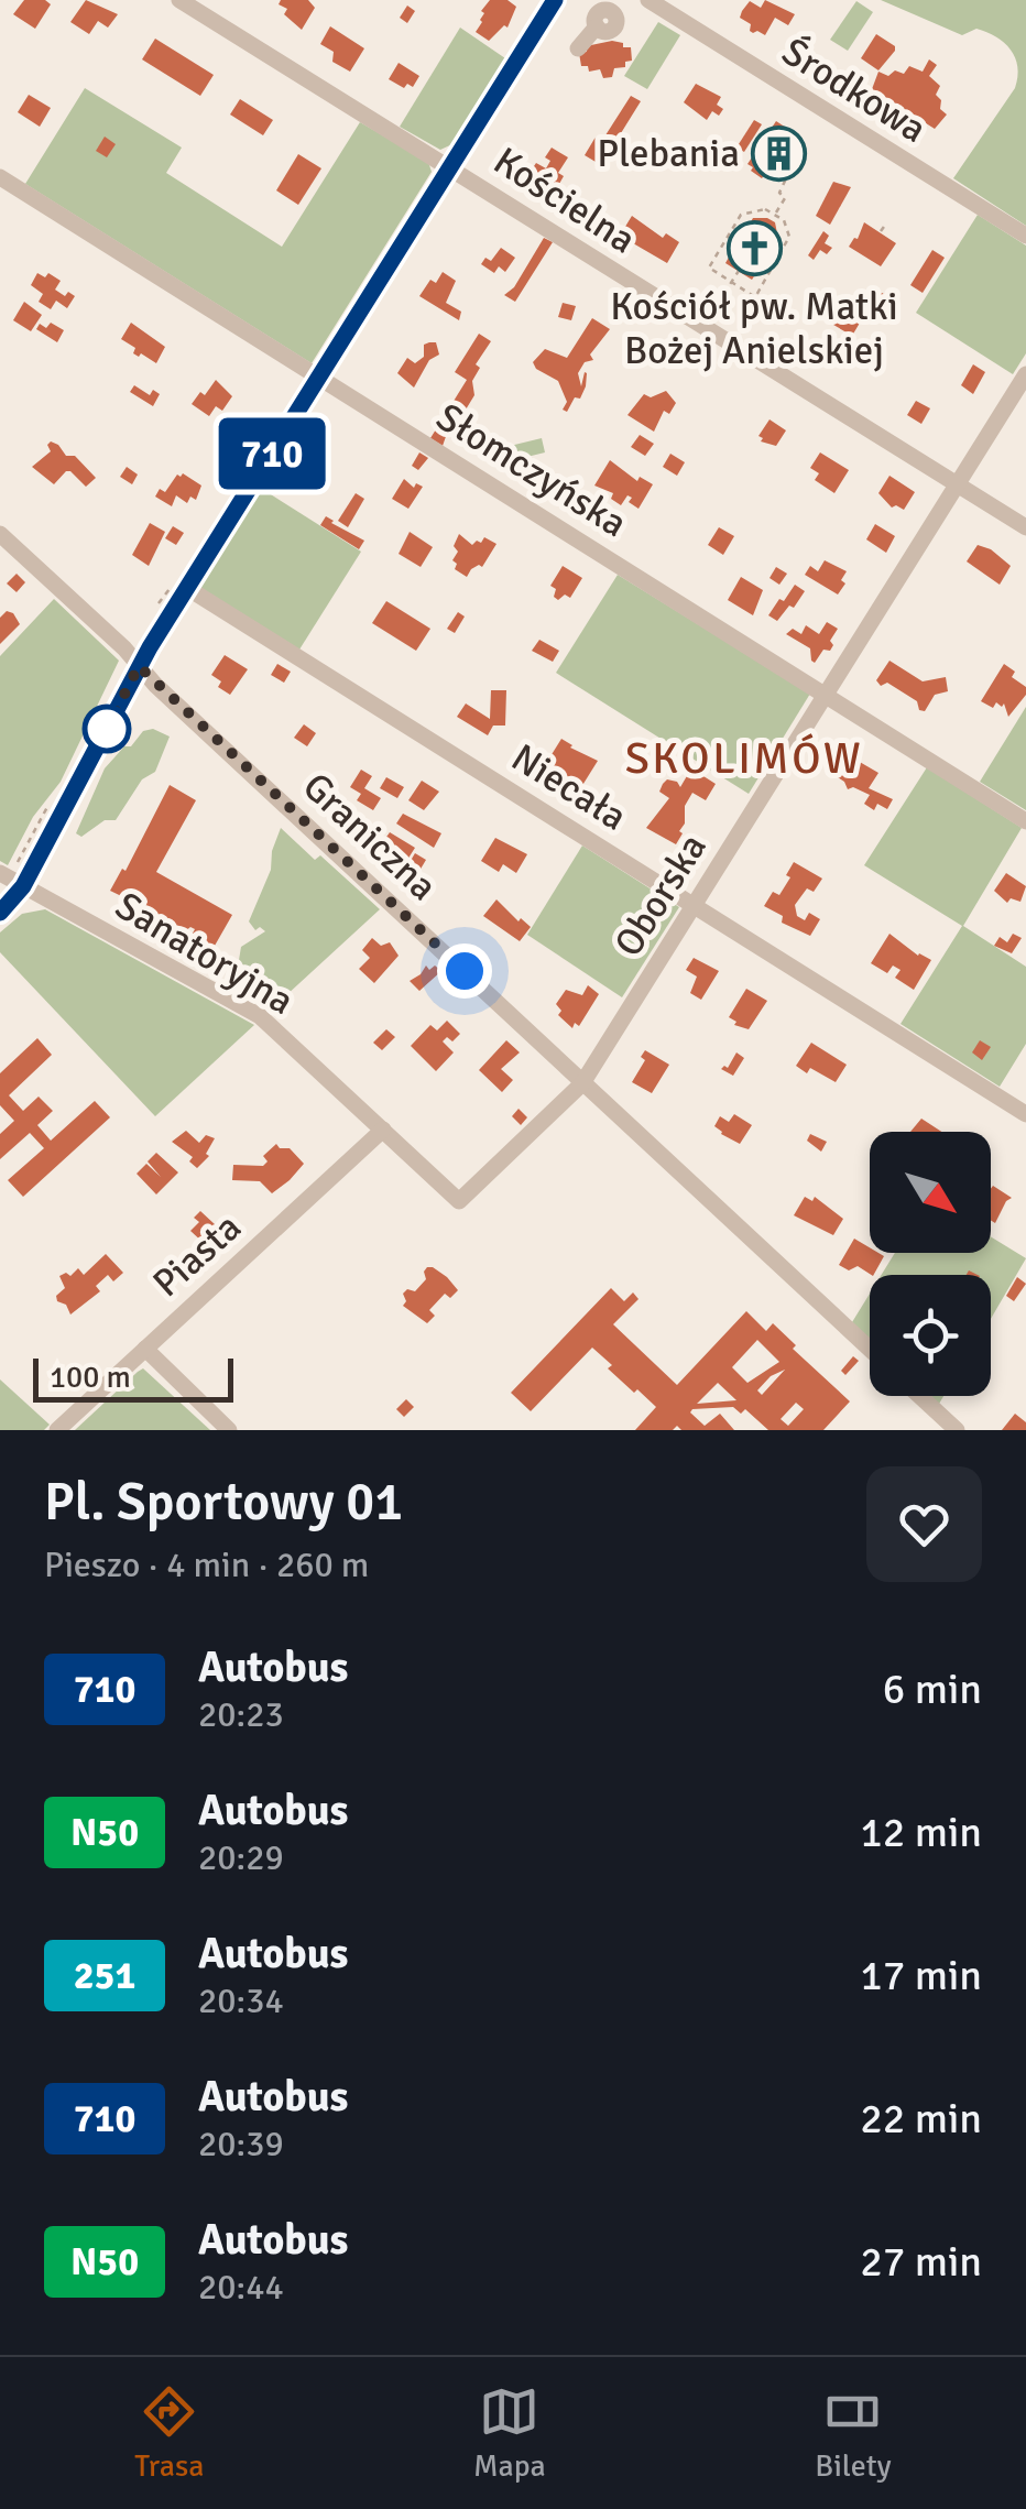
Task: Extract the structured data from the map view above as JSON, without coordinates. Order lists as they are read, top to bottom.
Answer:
{
  "streets": {
    "street": [
      "Środkowa",
      "Kościelna",
      "Słomczyńska",
      "Niecała",
      "Graniczna",
      "Oborska",
      "Sanatoryjna",
      "Piasta"
    ]
  },
  "crossings": [
    ["Kościelna", "Oborska"],
    ["Słomczyńska", "Oborska"],
    ["Niecała", "Oborska"],
    ["Graniczna", "Oborska"],
    ["Oborska", "Sanatoryjna"],
    ["Sanatoryjna", "Piasta"]
  ],
  "districts": ["SKOLIMÓW"],
  "places": {
    "building": ["Plebania"],
    "church": ["Kościół pw. Matki Bożej Anielskiej"]
  },
  "lines": ["bus line 710"],
  "scale_bar": "100 m",
  "north": "bottom right",
  "page": {
    "on_map": "710",
    "scale": "100 m",
    "heading": ["Pl. Sportowy 01", "Pieszo · 4 min · 260 m"],
    "list": [
      {
        "mark": "710",
        "name": "Autobus",
        "note": "20:23",
        "value": "6 min"
      },
      {
        "mark": "N50",
        "name": "Autobus",
        "note": "20:29",
        "value": "12 min"
      },
      {
        "mark": "251",
        "name": "Autobus",
        "note": "20:34",
        "value": "17 min"
      },
      {
        "mark": "710",
        "name": "Autobus",
        "note": "20:39",
        "value": "22 min"
      },
      {
        "mark": "N50",
        "name": "Autobus",
        "note": "20:44",
        "value": "27 min"
      }
    ],
    "tabs": ["Trasa", "Mapa", "Bilety"]
  }
}
